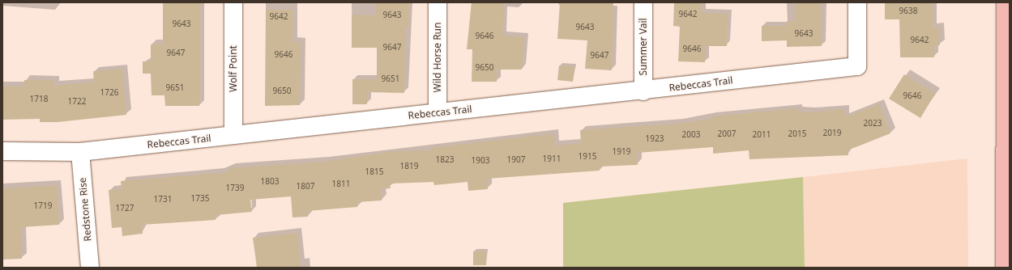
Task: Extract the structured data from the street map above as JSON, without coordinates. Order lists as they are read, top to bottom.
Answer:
{
  "streets": {
    "street": [
      "Summer Vail",
      "Wild Horse Run",
      "Wolf Point",
      "Rebeccas Trail",
      "Redstone Rise"
    ]
  },
  "crossings": [
    ["Summer Vail", "Rebeccas Trail"],
    ["Wild Horse Run", "Rebeccas Trail"],
    ["Wolf Point", "Rebeccas Trail"],
    ["Rebeccas Trail", "Redstone Rise"]
  ],
  "house_numbers": [
    "9638",
    "9642",
    "9643",
    "9642",
    "9643",
    "9643",
    "9643",
    "9646",
    "9642",
    "9647",
    "9646",
    "9647",
    "9646",
    "9647",
    "9650",
    "9651",
    "9651",
    "9650",
    "1726",
    "9646",
    "1718",
    "1722",
    "2023",
    "2019",
    "2007",
    "2015",
    "2003",
    "2011",
    "1923",
    "1919",
    "1915",
    "1911",
    "1823",
    "1907",
    "1903",
    "1819",
    "1815",
    "1803",
    "1811",
    "1807",
    "1739",
    "1735",
    "1731",
    "1719",
    "1727"
  ]
}
